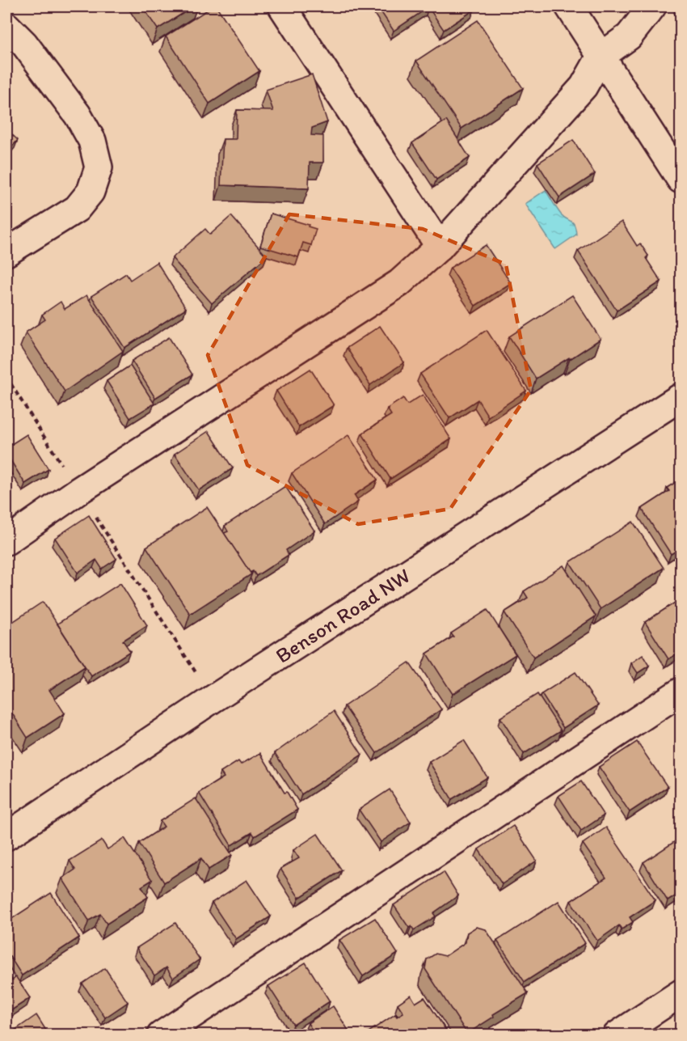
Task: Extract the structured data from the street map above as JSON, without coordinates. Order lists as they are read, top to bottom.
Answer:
{
  "streets": {
    "street": ["Benson Road NW"]
  }
}
